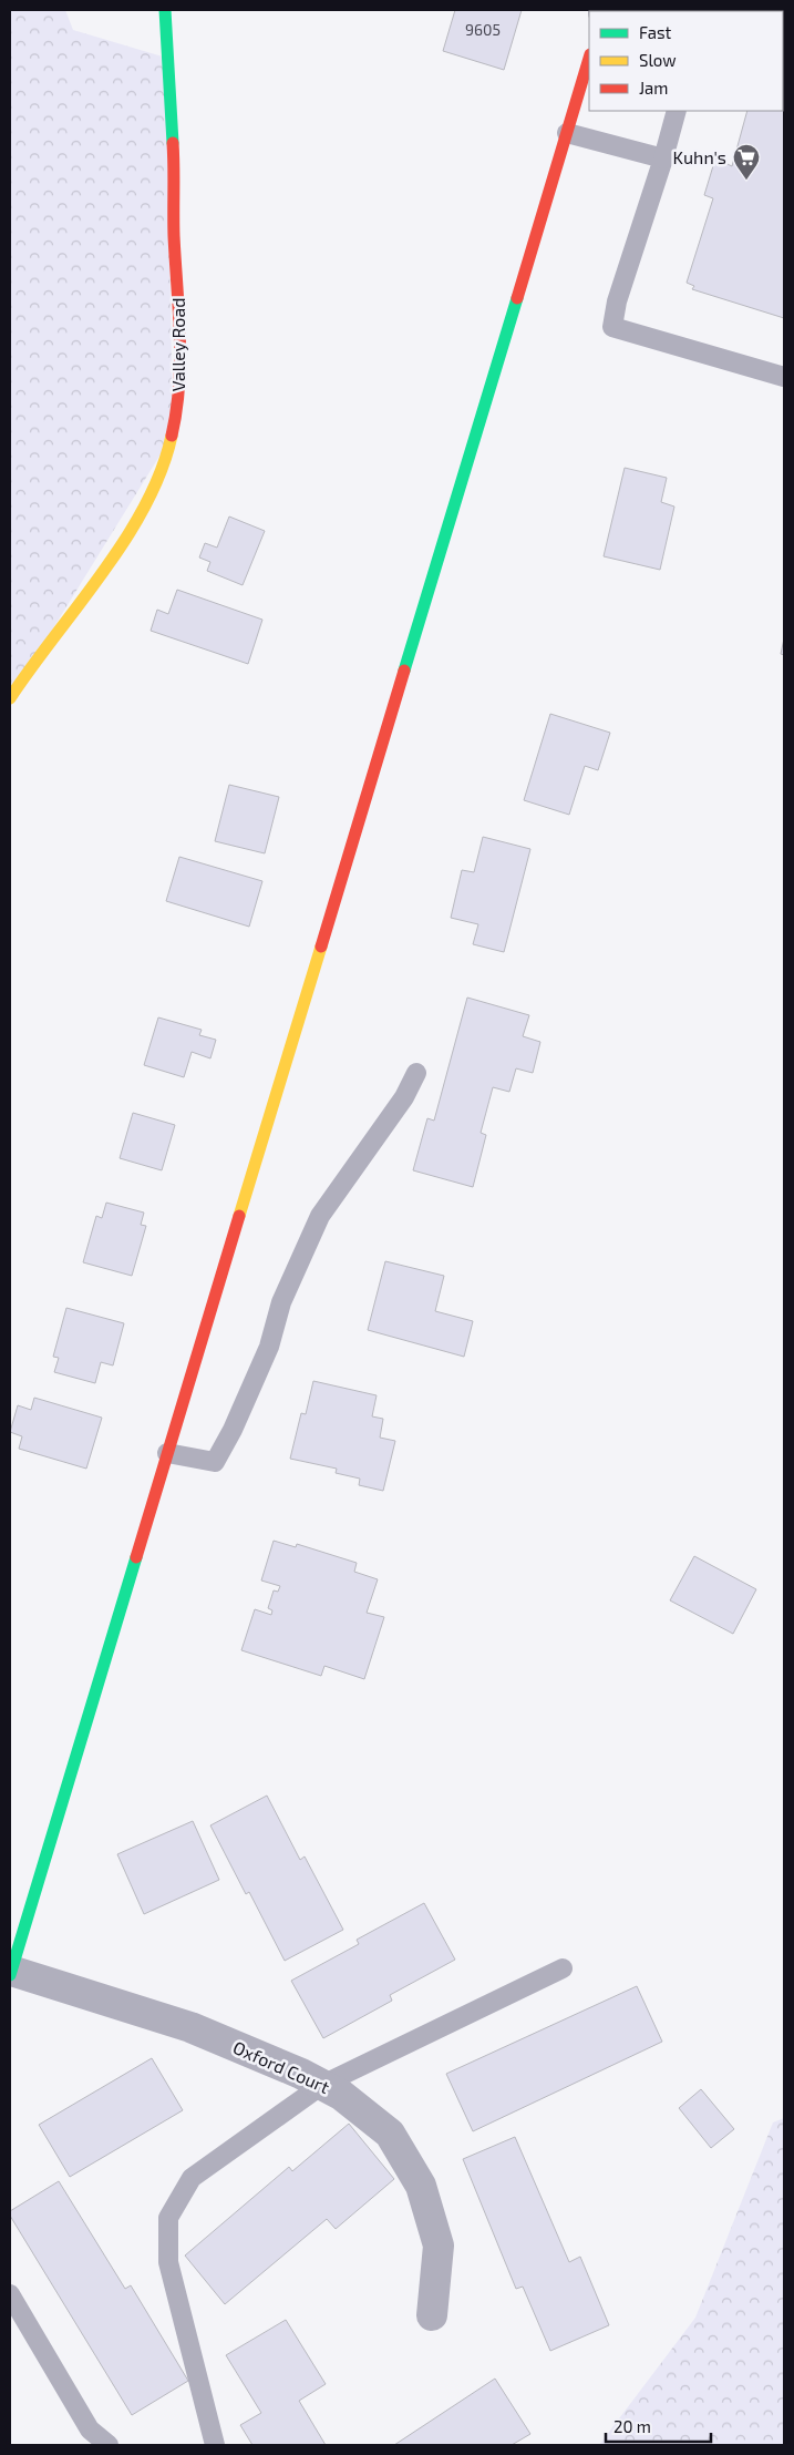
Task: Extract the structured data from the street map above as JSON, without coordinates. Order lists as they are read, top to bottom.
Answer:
{
  "streets": {
    "street": ["Valley Road", "Oxford Court"]
  },
  "places": {
    "supermarket": ["Kuhn's"]
  },
  "house_numbers": ["9605"],
  "legend": ["Fast", "Slow", "Jam"],
  "scale_bar": "20 m"
}
